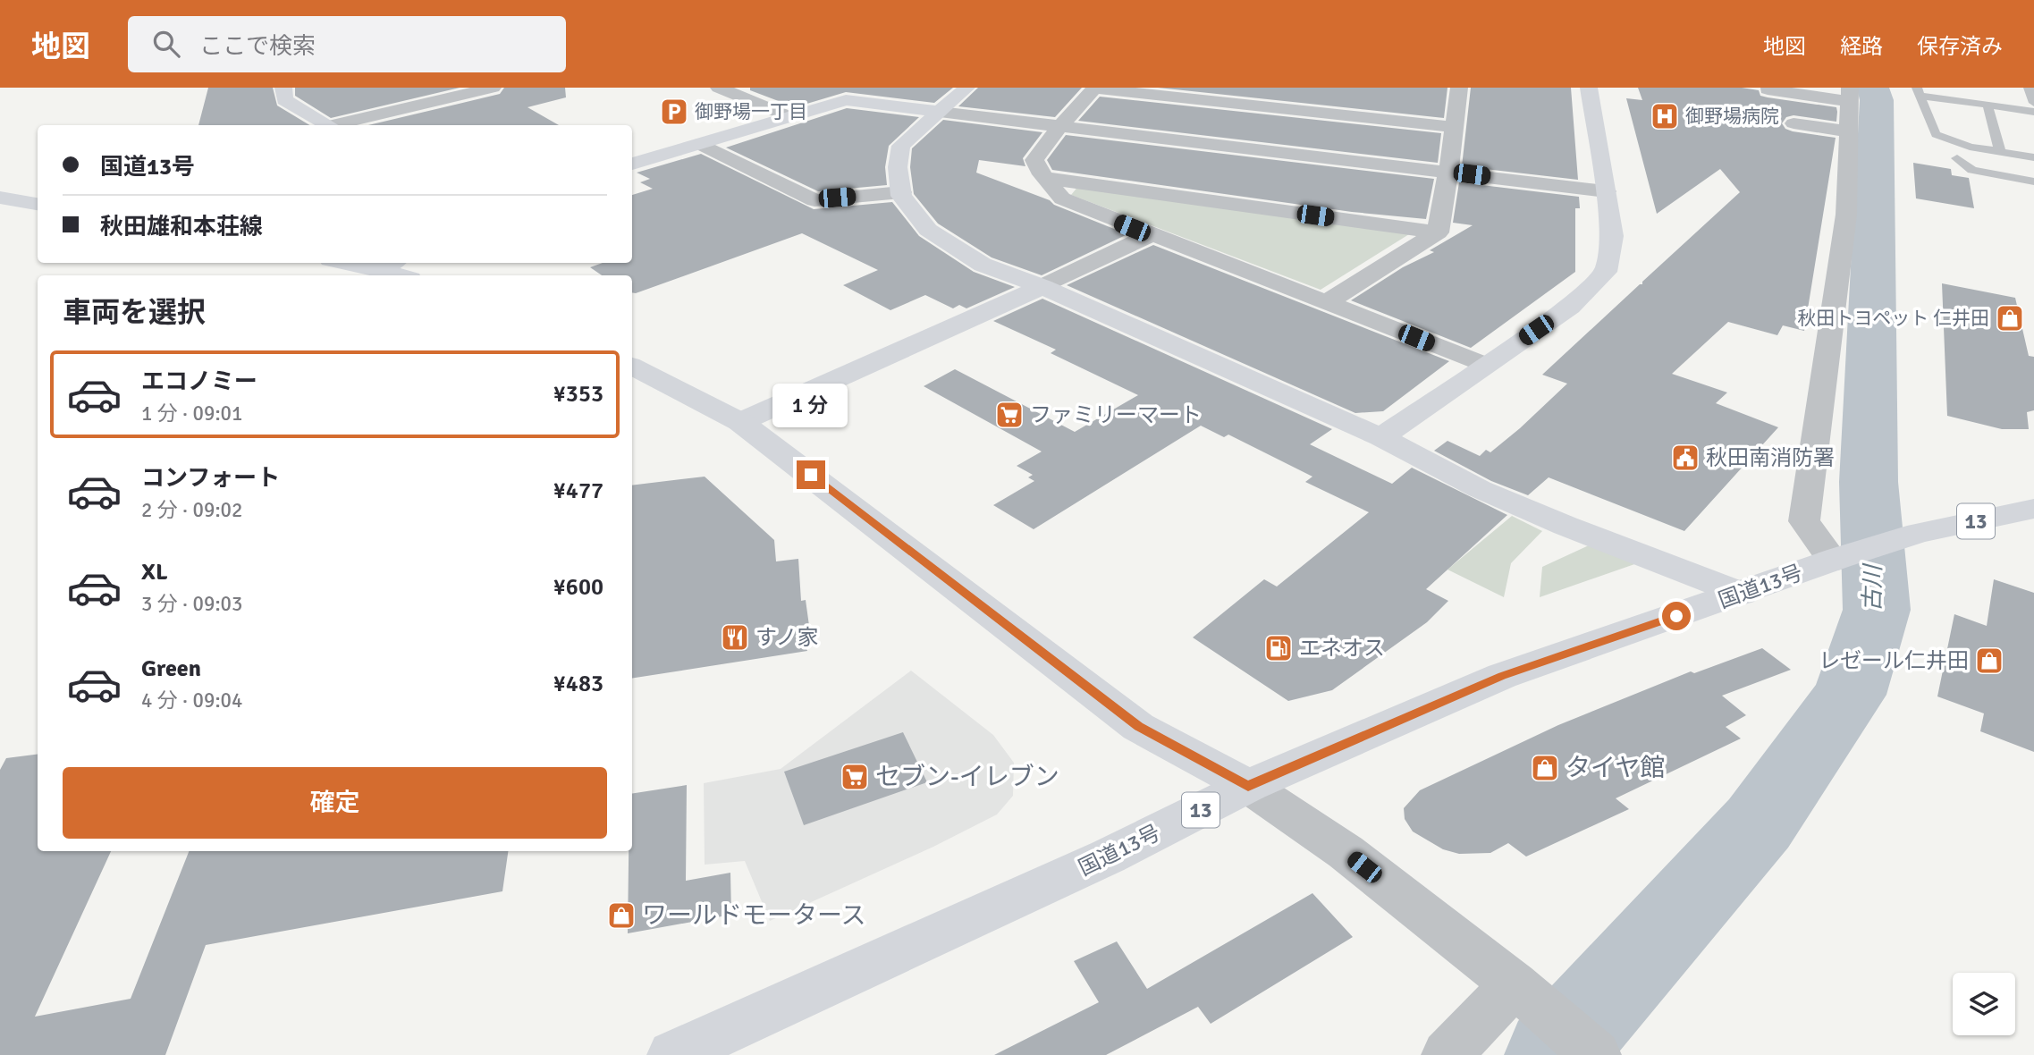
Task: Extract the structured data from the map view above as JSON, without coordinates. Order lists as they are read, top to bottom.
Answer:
{
  "streets": {
    "main road": ["13", "国道13号"]
  },
  "water": ["古川"],
  "places": {
    "parking": ["御野場一丁目"],
    "hospital": ["御野場病院"],
    "shop": [
      "秋田トヨペット 仁井田",
      "レゼール仁井田",
      "タイヤ館",
      "ワールドモータース"
    ],
    "supermarket": ["ファミリーマート", "セブン-イレブン"],
    "public building": ["秋田南消防署"],
    "restaurant": ["すノ家"],
    "fuel station": ["エネオス"]
  },
  "page": {
    "header": "地図",
    "search": "ここで検索",
    "nav": ["地図", "経路", "保存済み"],
    "banner": ["国道13号", "秋田雄和本荘線"],
    "heading": "車両を選択",
    "list": [
      {
        "name": "エコノミー",
        "note": "1 分 · 09:01",
        "value": "¥353"
      },
      {
        "name": "コンフォート",
        "note": "2 分 · 09:02",
        "value": "¥477"
      },
      {
        "name": "XL",
        "note": "3 分 · 09:03",
        "value": "¥600"
      },
      {
        "name": "Green",
        "note": "4 分 · 09:04",
        "value": "¥483"
      }
    ],
    "bubble": "1 分",
    "buttons": "確定"
  }
}
